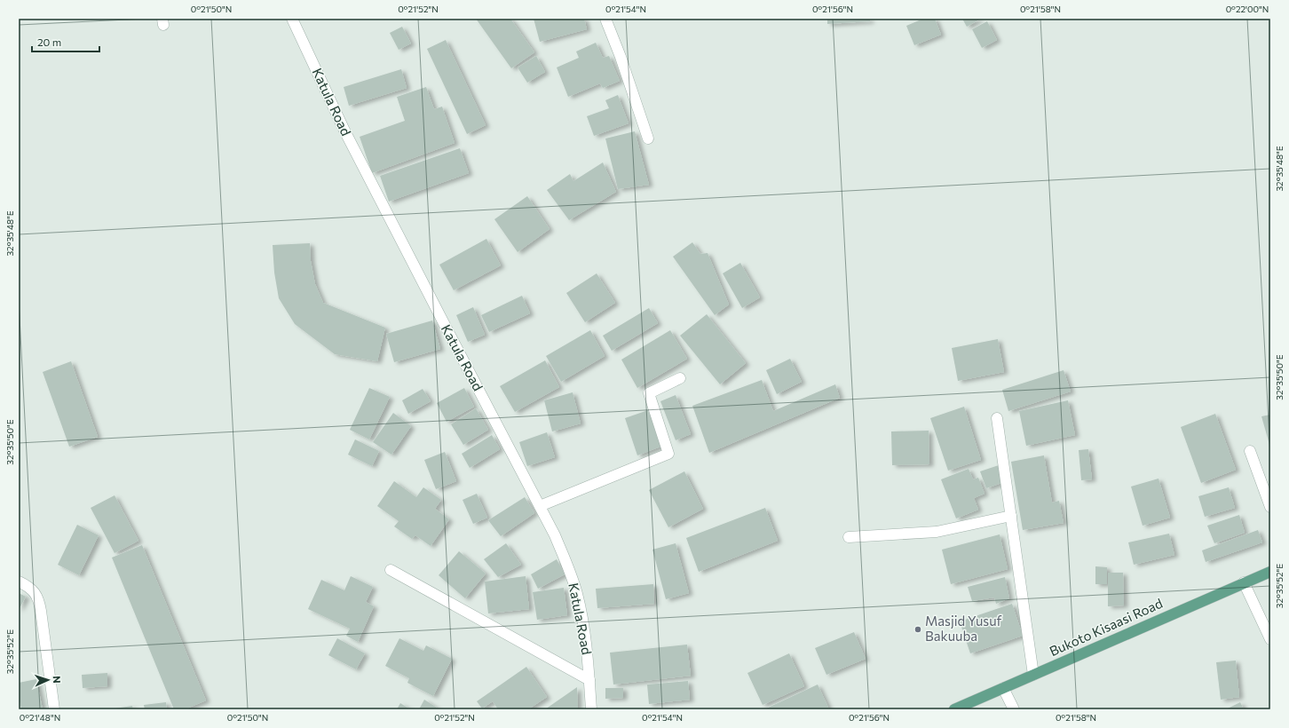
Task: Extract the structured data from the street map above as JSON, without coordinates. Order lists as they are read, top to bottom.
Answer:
{
  "streets": {
    "main road": ["Bukoto Kisaasi Road"],
    "street": ["Katula Road"]
  },
  "places": ["Masjid Yusuf Bakuuba"],
  "scale_bar": "20 m",
  "north": "right",
  "coordinates": [
    "0°21'50\"N",
    "0°21'52\"N",
    "0°21'54\"N",
    "0°21'56\"N",
    "0°21'58\"N",
    "0°22'00\"N",
    "32°35'48\"E",
    "32°35'50\"E",
    "32°35'52\"E",
    "0°21'48\"N"
  ]
}
